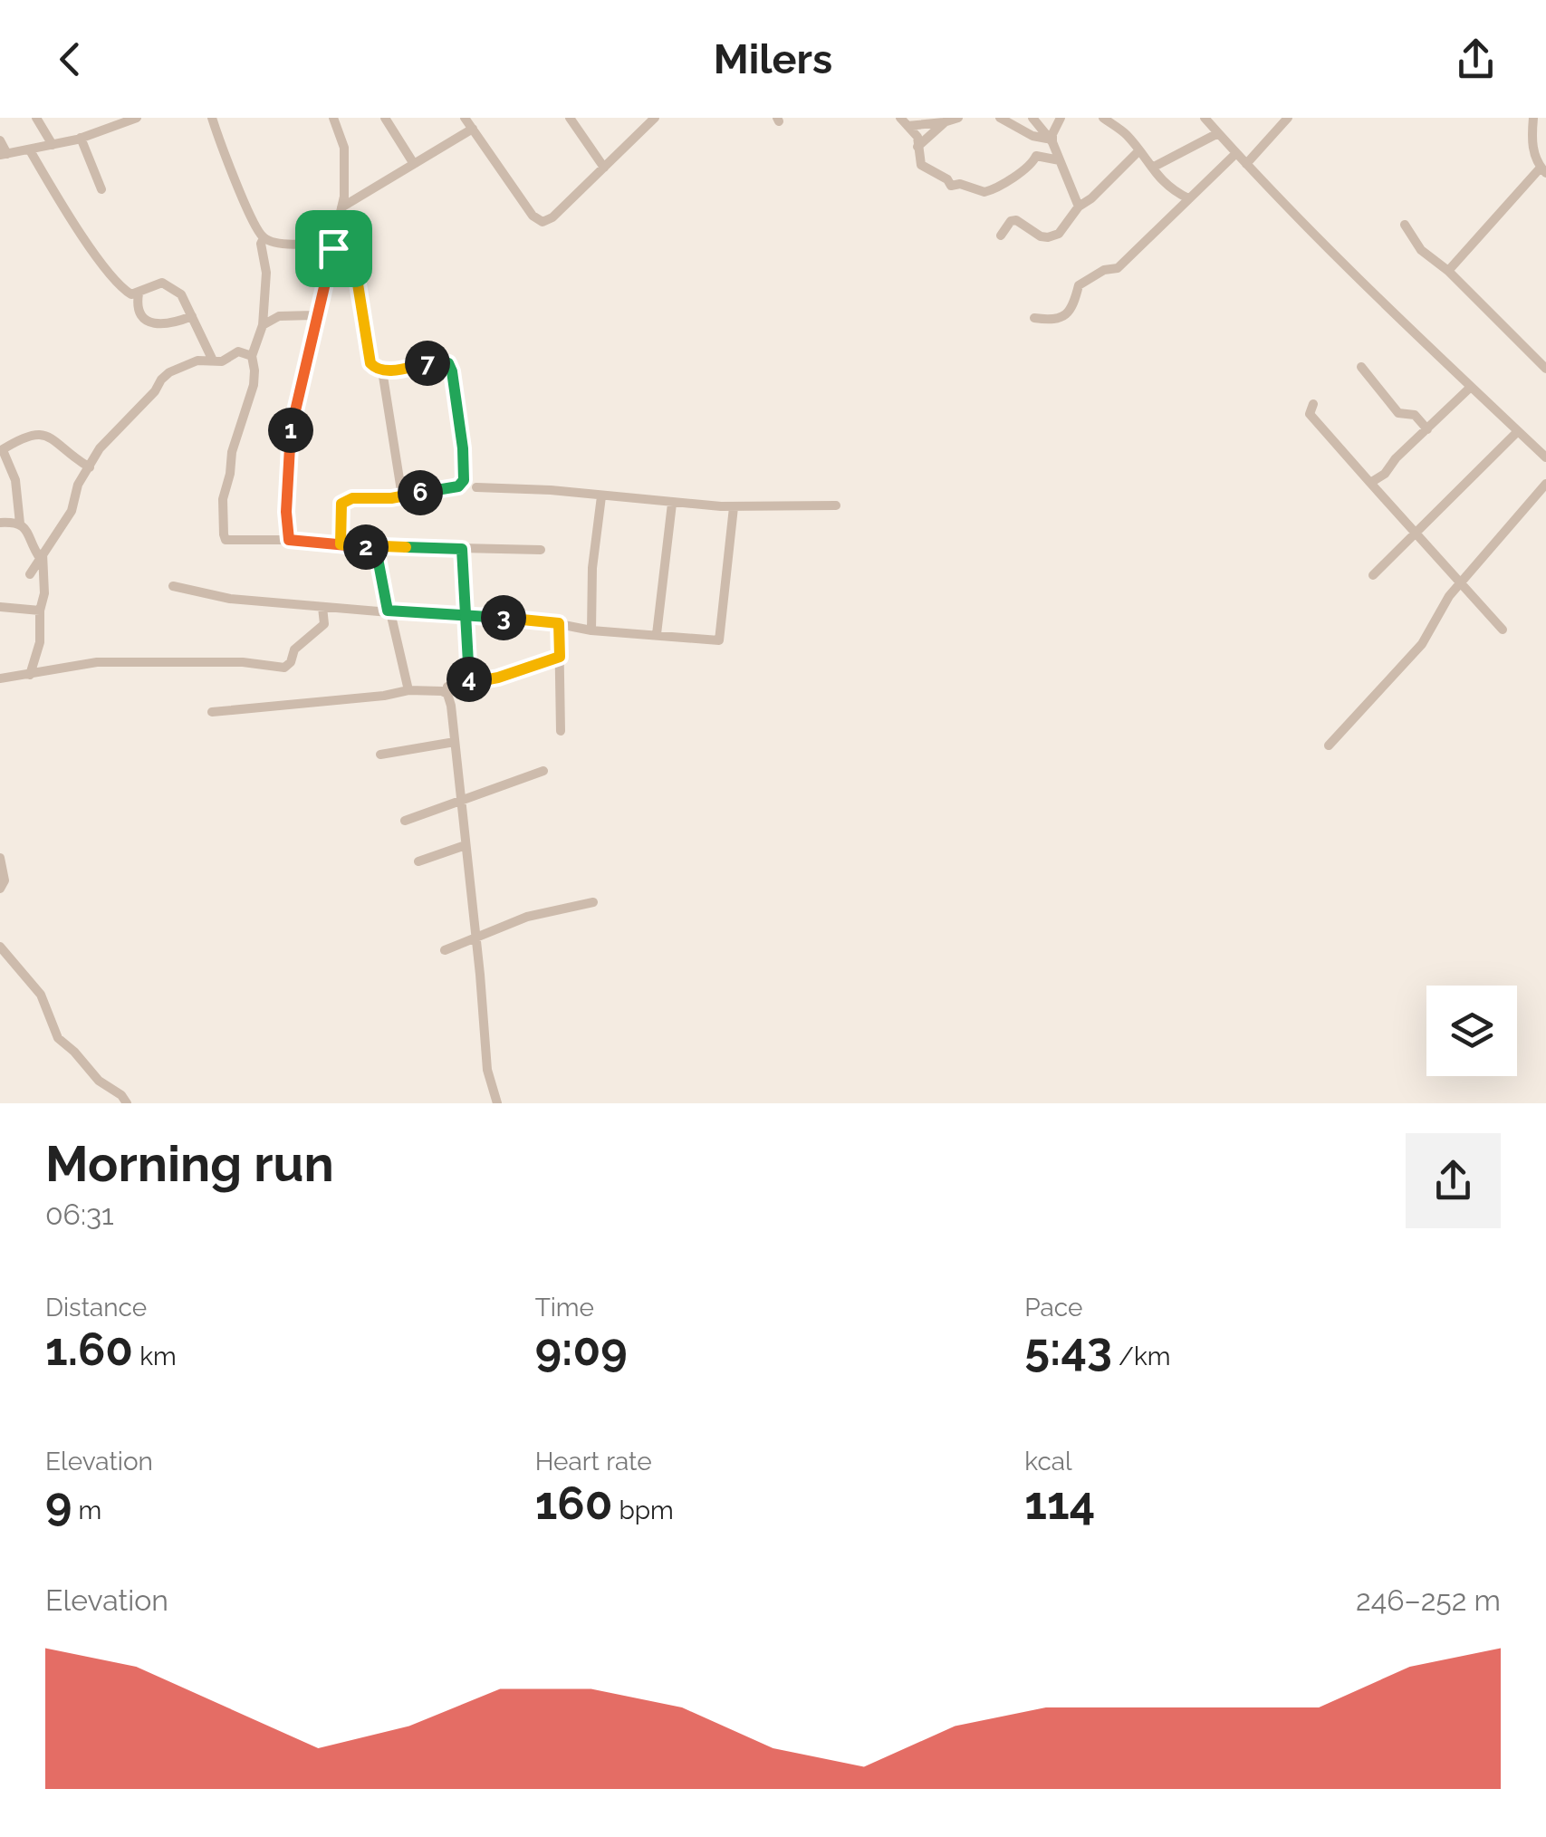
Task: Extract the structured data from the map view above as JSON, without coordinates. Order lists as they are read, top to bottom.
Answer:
{
  "page": {
    "header": "Milers",
    "pins": [
      "7",
      "1",
      "6",
      "2",
      "3",
      "4"
    ],
    "heading": ["Morning run", "06:31"],
    "stats": [
      ["Distance", "1.60 km"],
      ["Time", "9:09"],
      ["Pace", "5:43 /km"],
      ["Elevation", "9 m"],
      ["Heart rate", "160 bpm"],
      ["kcal", "114"]
    ],
    "chart": ["Elevation", "246–252 m"]
  }
}
